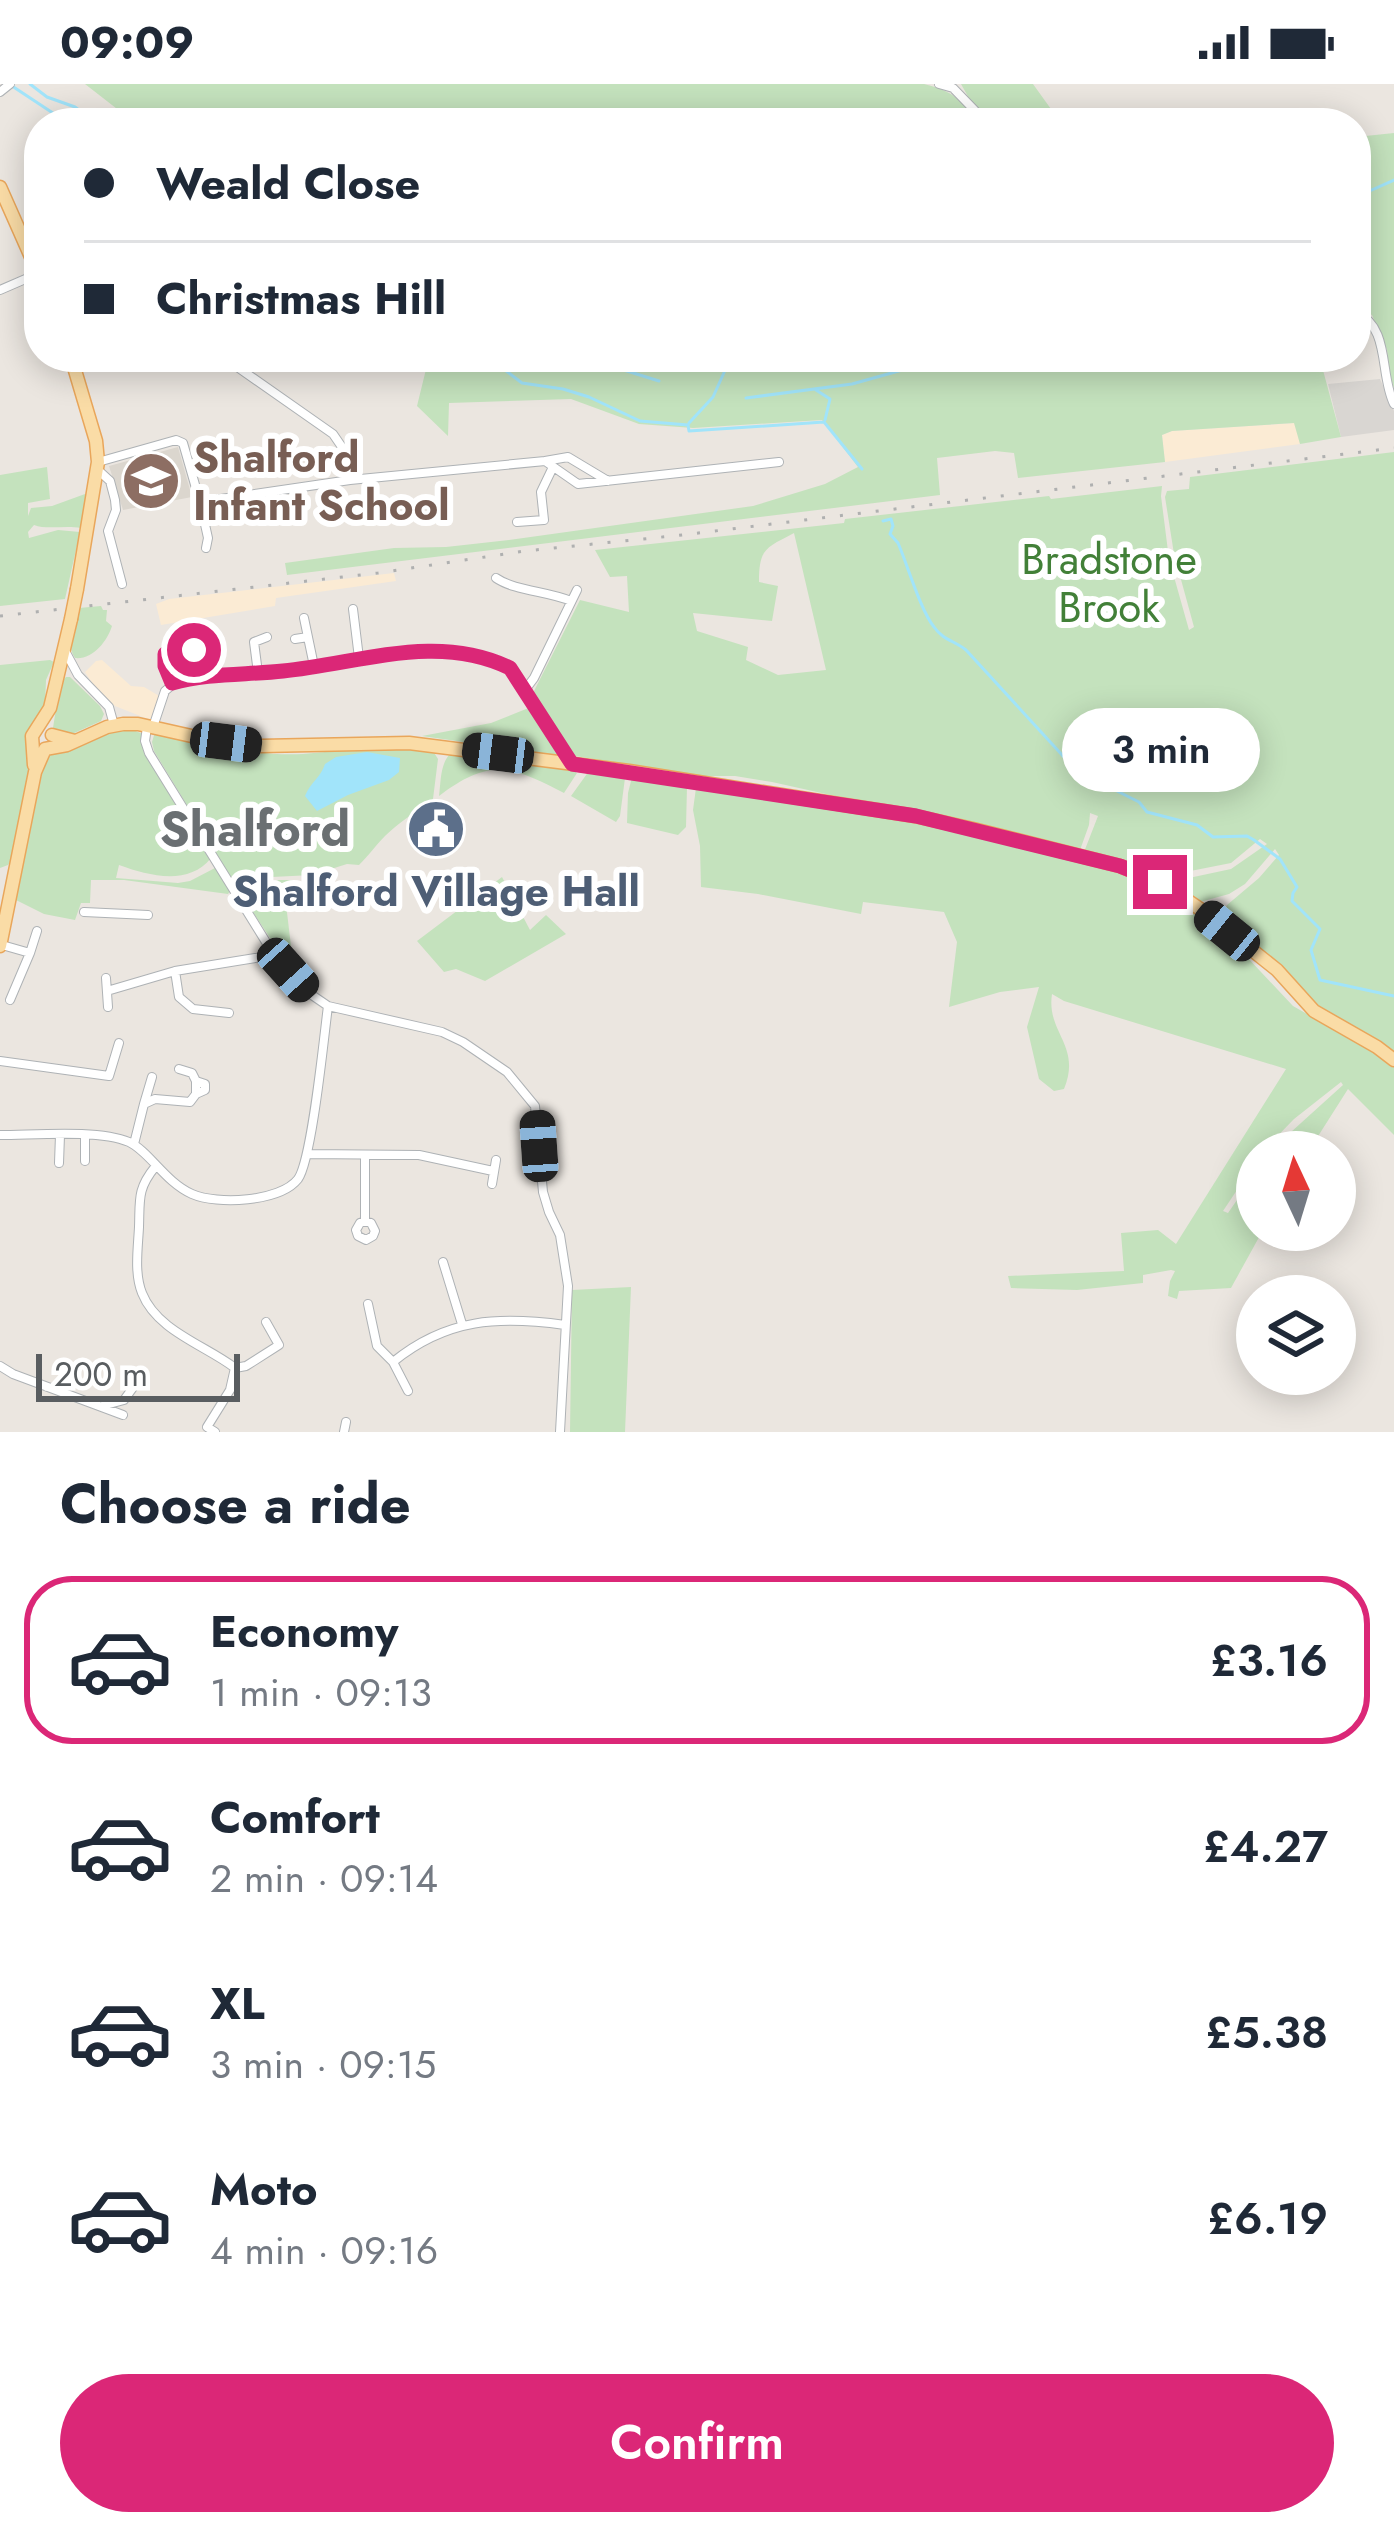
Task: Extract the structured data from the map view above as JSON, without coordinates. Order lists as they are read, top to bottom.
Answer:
{
  "districts": ["Shalford"],
  "parks": ["Bradstone Brook"],
  "places": {
    "school or university": ["Shalford Infant School"],
    "public building": ["Shalford Village Hall"]
  },
  "scale_bar": "200 m",
  "north": "top",
  "page": {
    "status": "09:09",
    "banner": ["Weald Close", "Christmas Hill"],
    "bubble": "3 min",
    "scale": "200 m",
    "heading": "Choose a ride",
    "list": [
      {
        "name": "Economy",
        "note": "1 min · 09:13",
        "value": "£3.16"
      },
      {
        "name": "Comfort",
        "note": "2 min · 09:14",
        "value": "£4.27"
      },
      {
        "name": "XL",
        "note": "3 min · 09:15",
        "value": "£5.38"
      },
      {
        "name": "Moto",
        "note": "4 min · 09:16",
        "value": "£6.19"
      }
    ],
    "buttons": "Confirm"
  }
}
